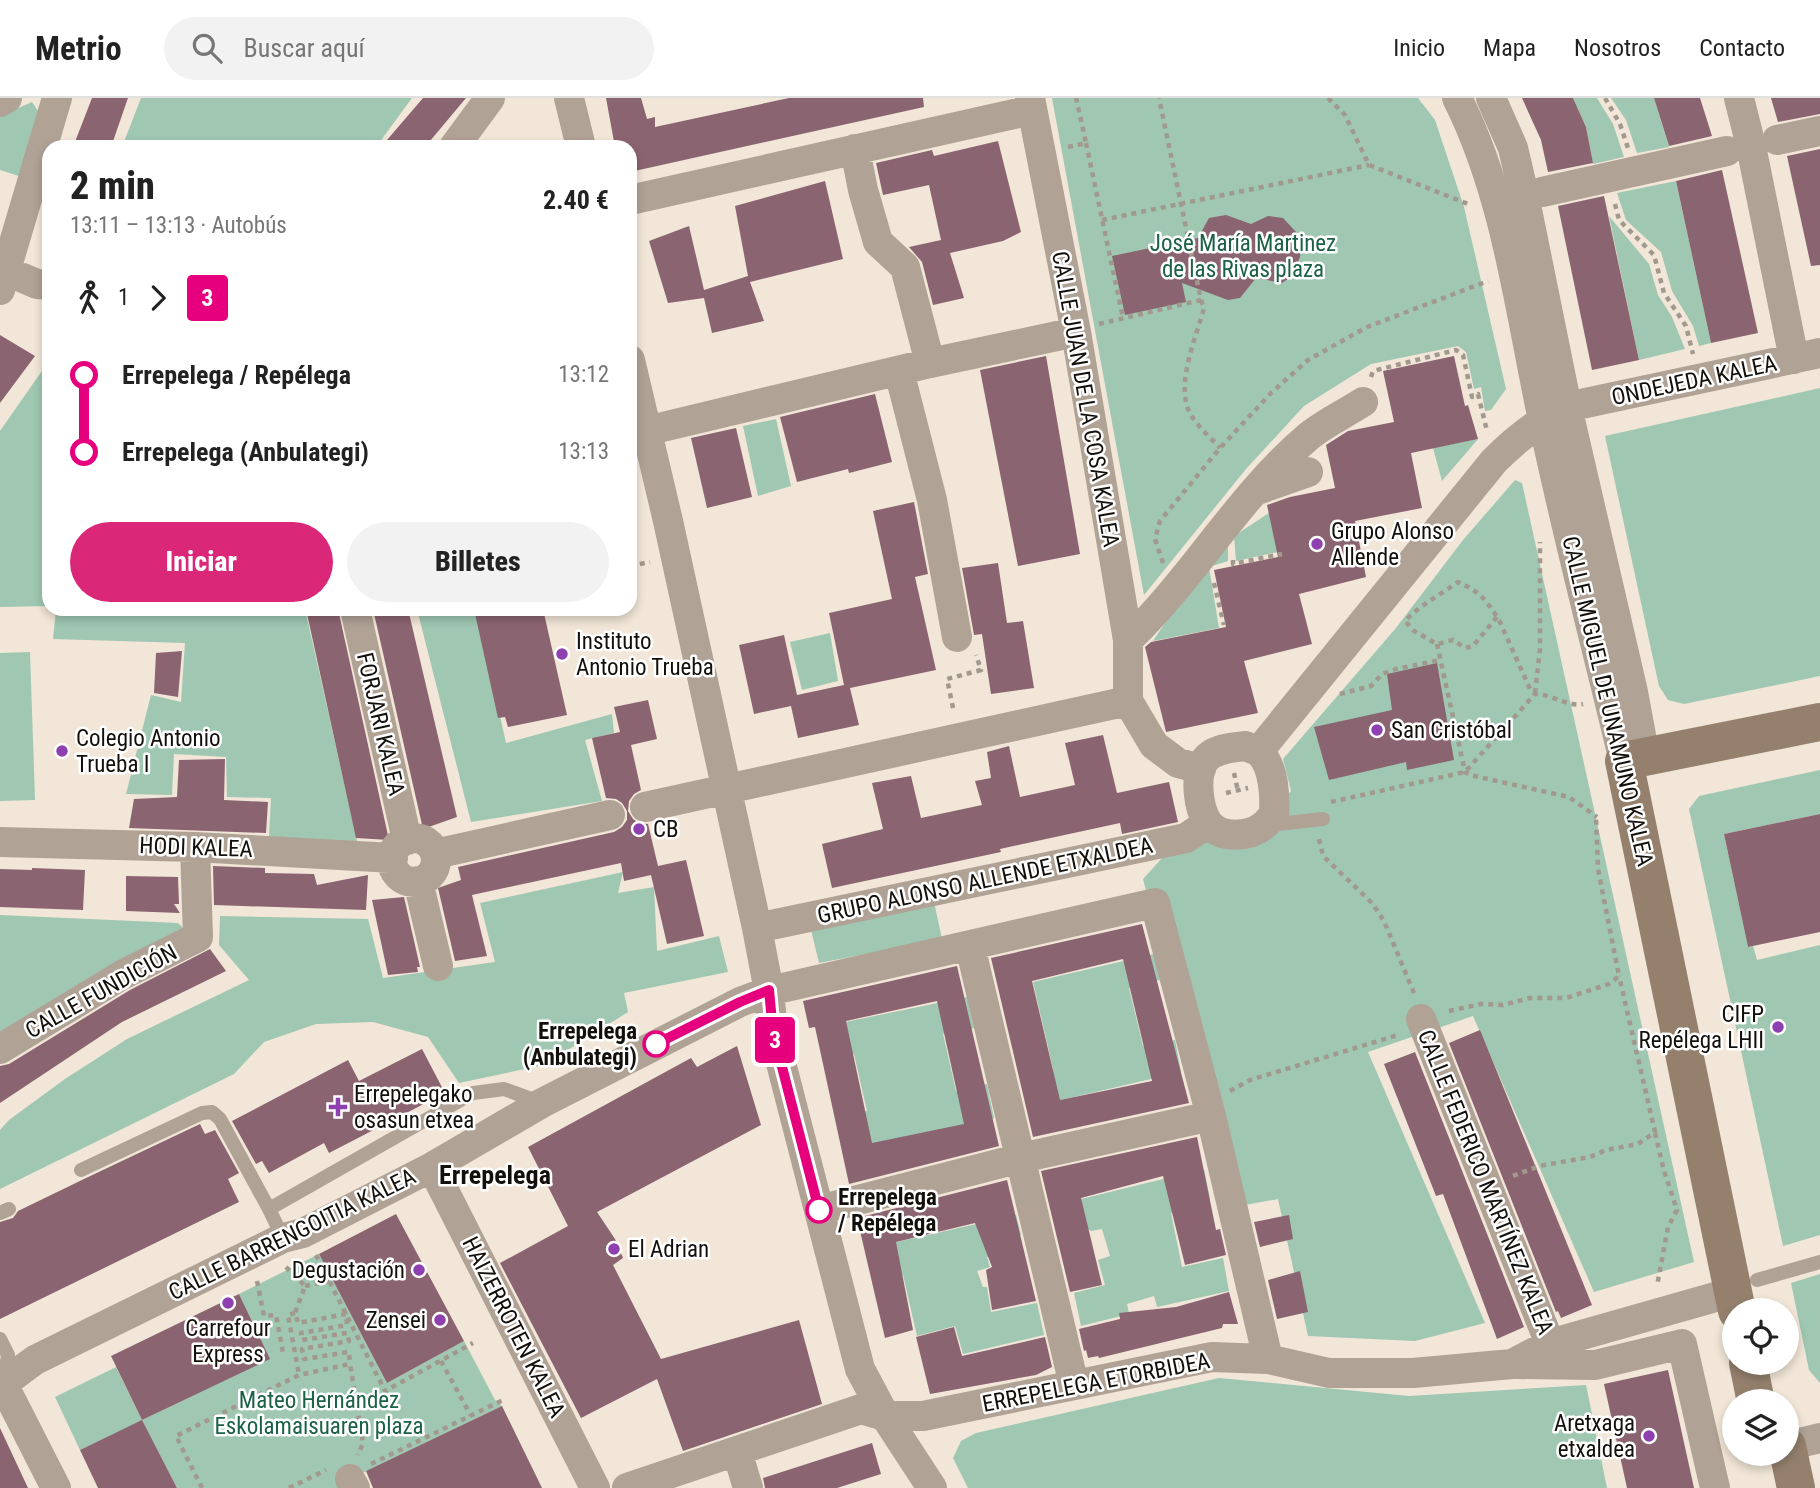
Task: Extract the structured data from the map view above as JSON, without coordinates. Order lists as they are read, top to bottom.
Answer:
{
  "streets": {
    "street": [
      "ONDEJEDA KALEA",
      "CALLE JUAN DE LA COSA KALEA",
      "CALLE MIGUEL DE UNAMUNO KALEA",
      "FORJARI KALEA",
      "HODI KALEA",
      "GRUPO ALONSO ALLENDE ETXALDEA",
      "CALLE FUNDICIÓN",
      "CALLE FEDERICO MARTÍNEZ KALEA",
      "CALLE BARRENGOITIA KALEA",
      "HAIZERROTEN KALEA",
      "ERREPELEGA ETORBIDEA"
    ]
  },
  "crossings": [
    ["ONDEJEDA KALEA", "CALLE MIGUEL DE UNAMUNO KALEA"],
    ["FORJARI KALEA", "HODI KALEA"],
    ["HODI KALEA", "CALLE FUNDICIÓN"],
    ["CALLE FEDERICO MARTÍNEZ KALEA", "ERREPELEGA ETORBIDEA"],
    ["CALLE BARRENGOITIA KALEA", "HAIZERROTEN KALEA"]
  ],
  "districts": ["Errepelega"],
  "parks": ["José María Martinez de las Rivas plaza", "Mateo Hernández Eskolamaisuaren plaza"],
  "places": {
    "other": [
      "Grupo Alonso Allende",
      "Instituto Antonio Trueba",
      "San Cristóbal",
      "Colegio Antonio Trueba I",
      "CB",
      "CIFP Repélega LHII",
      "Errepelega (Anbulategi)",
      "Errepelega / Repélega",
      "El Adrian",
      "Degustación",
      "Carrefour Express",
      "Zensei",
      "Aretxaga etxaldea"
    ],
    "health": ["Errepelegako osasun etxea"]
  },
  "lines": ["bus line 3"],
  "page": {
    "header": "Metrio",
    "search": "Buscar aquí",
    "nav": [
      "Inicio",
      "Mapa",
      "Nosotros",
      "Contacto"
    ],
    "on_map": "3",
    "heading": ["2 min", "13:11 – 13:13 · Autobús", "2.40 €"],
    "legs": ["1", "3"],
    "list": [
      {
        "name": "Errepelega / Repélega",
        "value": "13:12"
      },
      {
        "name": "Errepelega (Anbulategi)",
        "value": "13:13"
      }
    ],
    "buttons": ["Iniciar", "Billetes"]
  }
}
